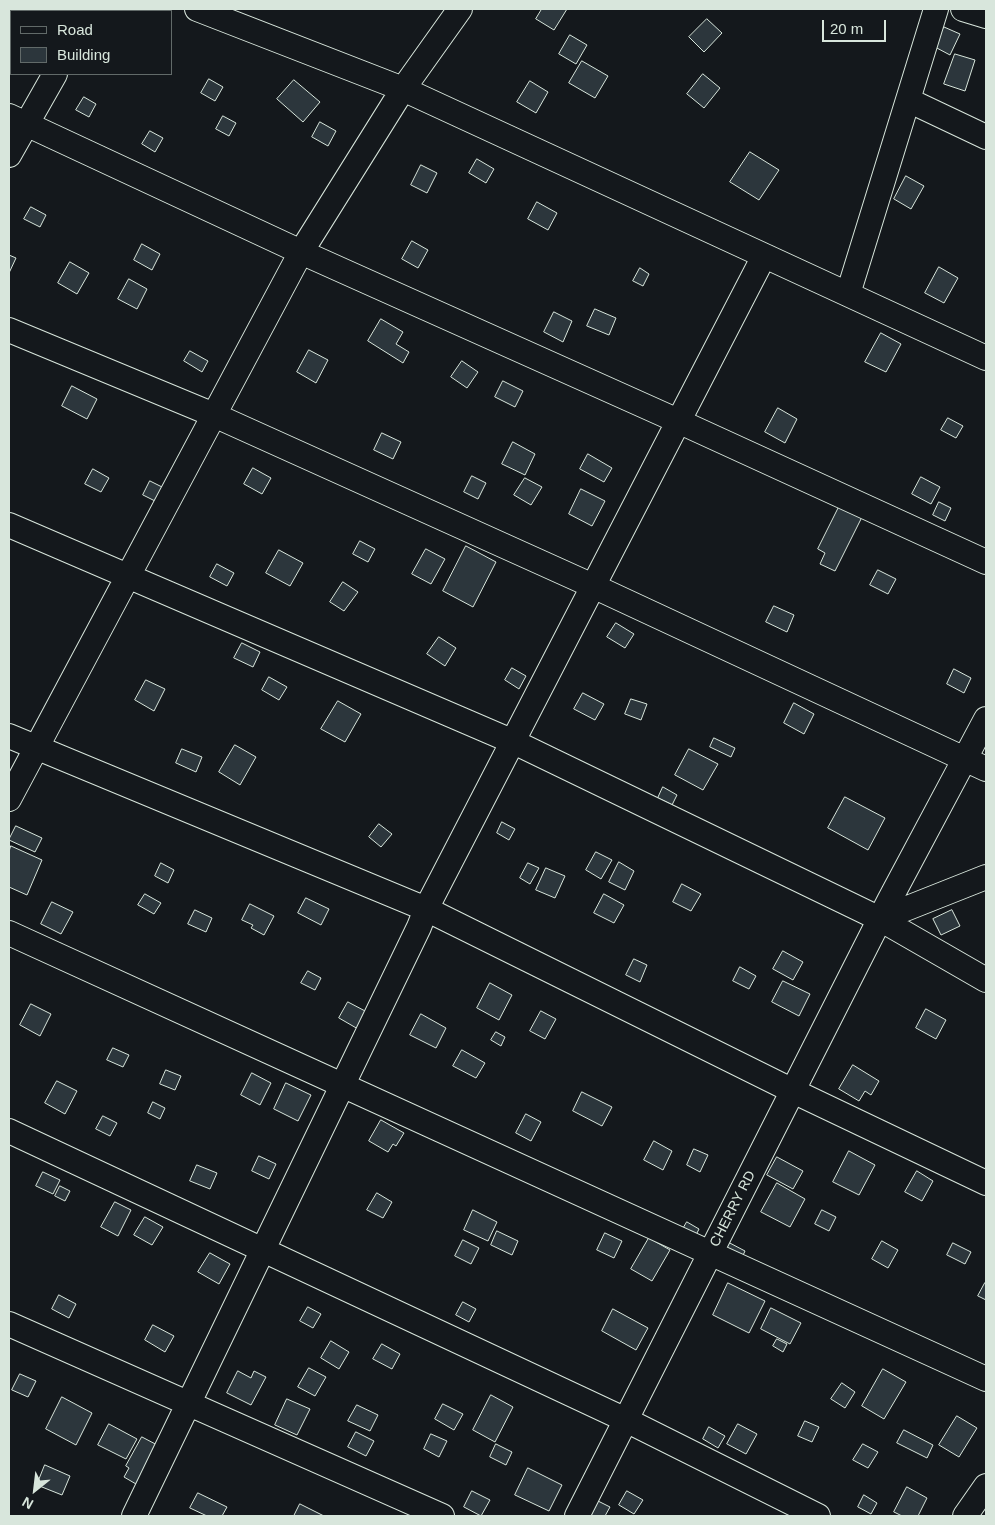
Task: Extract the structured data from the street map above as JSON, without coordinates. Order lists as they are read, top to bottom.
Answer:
{
  "streets": {
    "street": ["CHERRY RD"]
  },
  "legend": ["Road", "Building"],
  "scale_bar": "20 m",
  "north": "bottom left"
}
